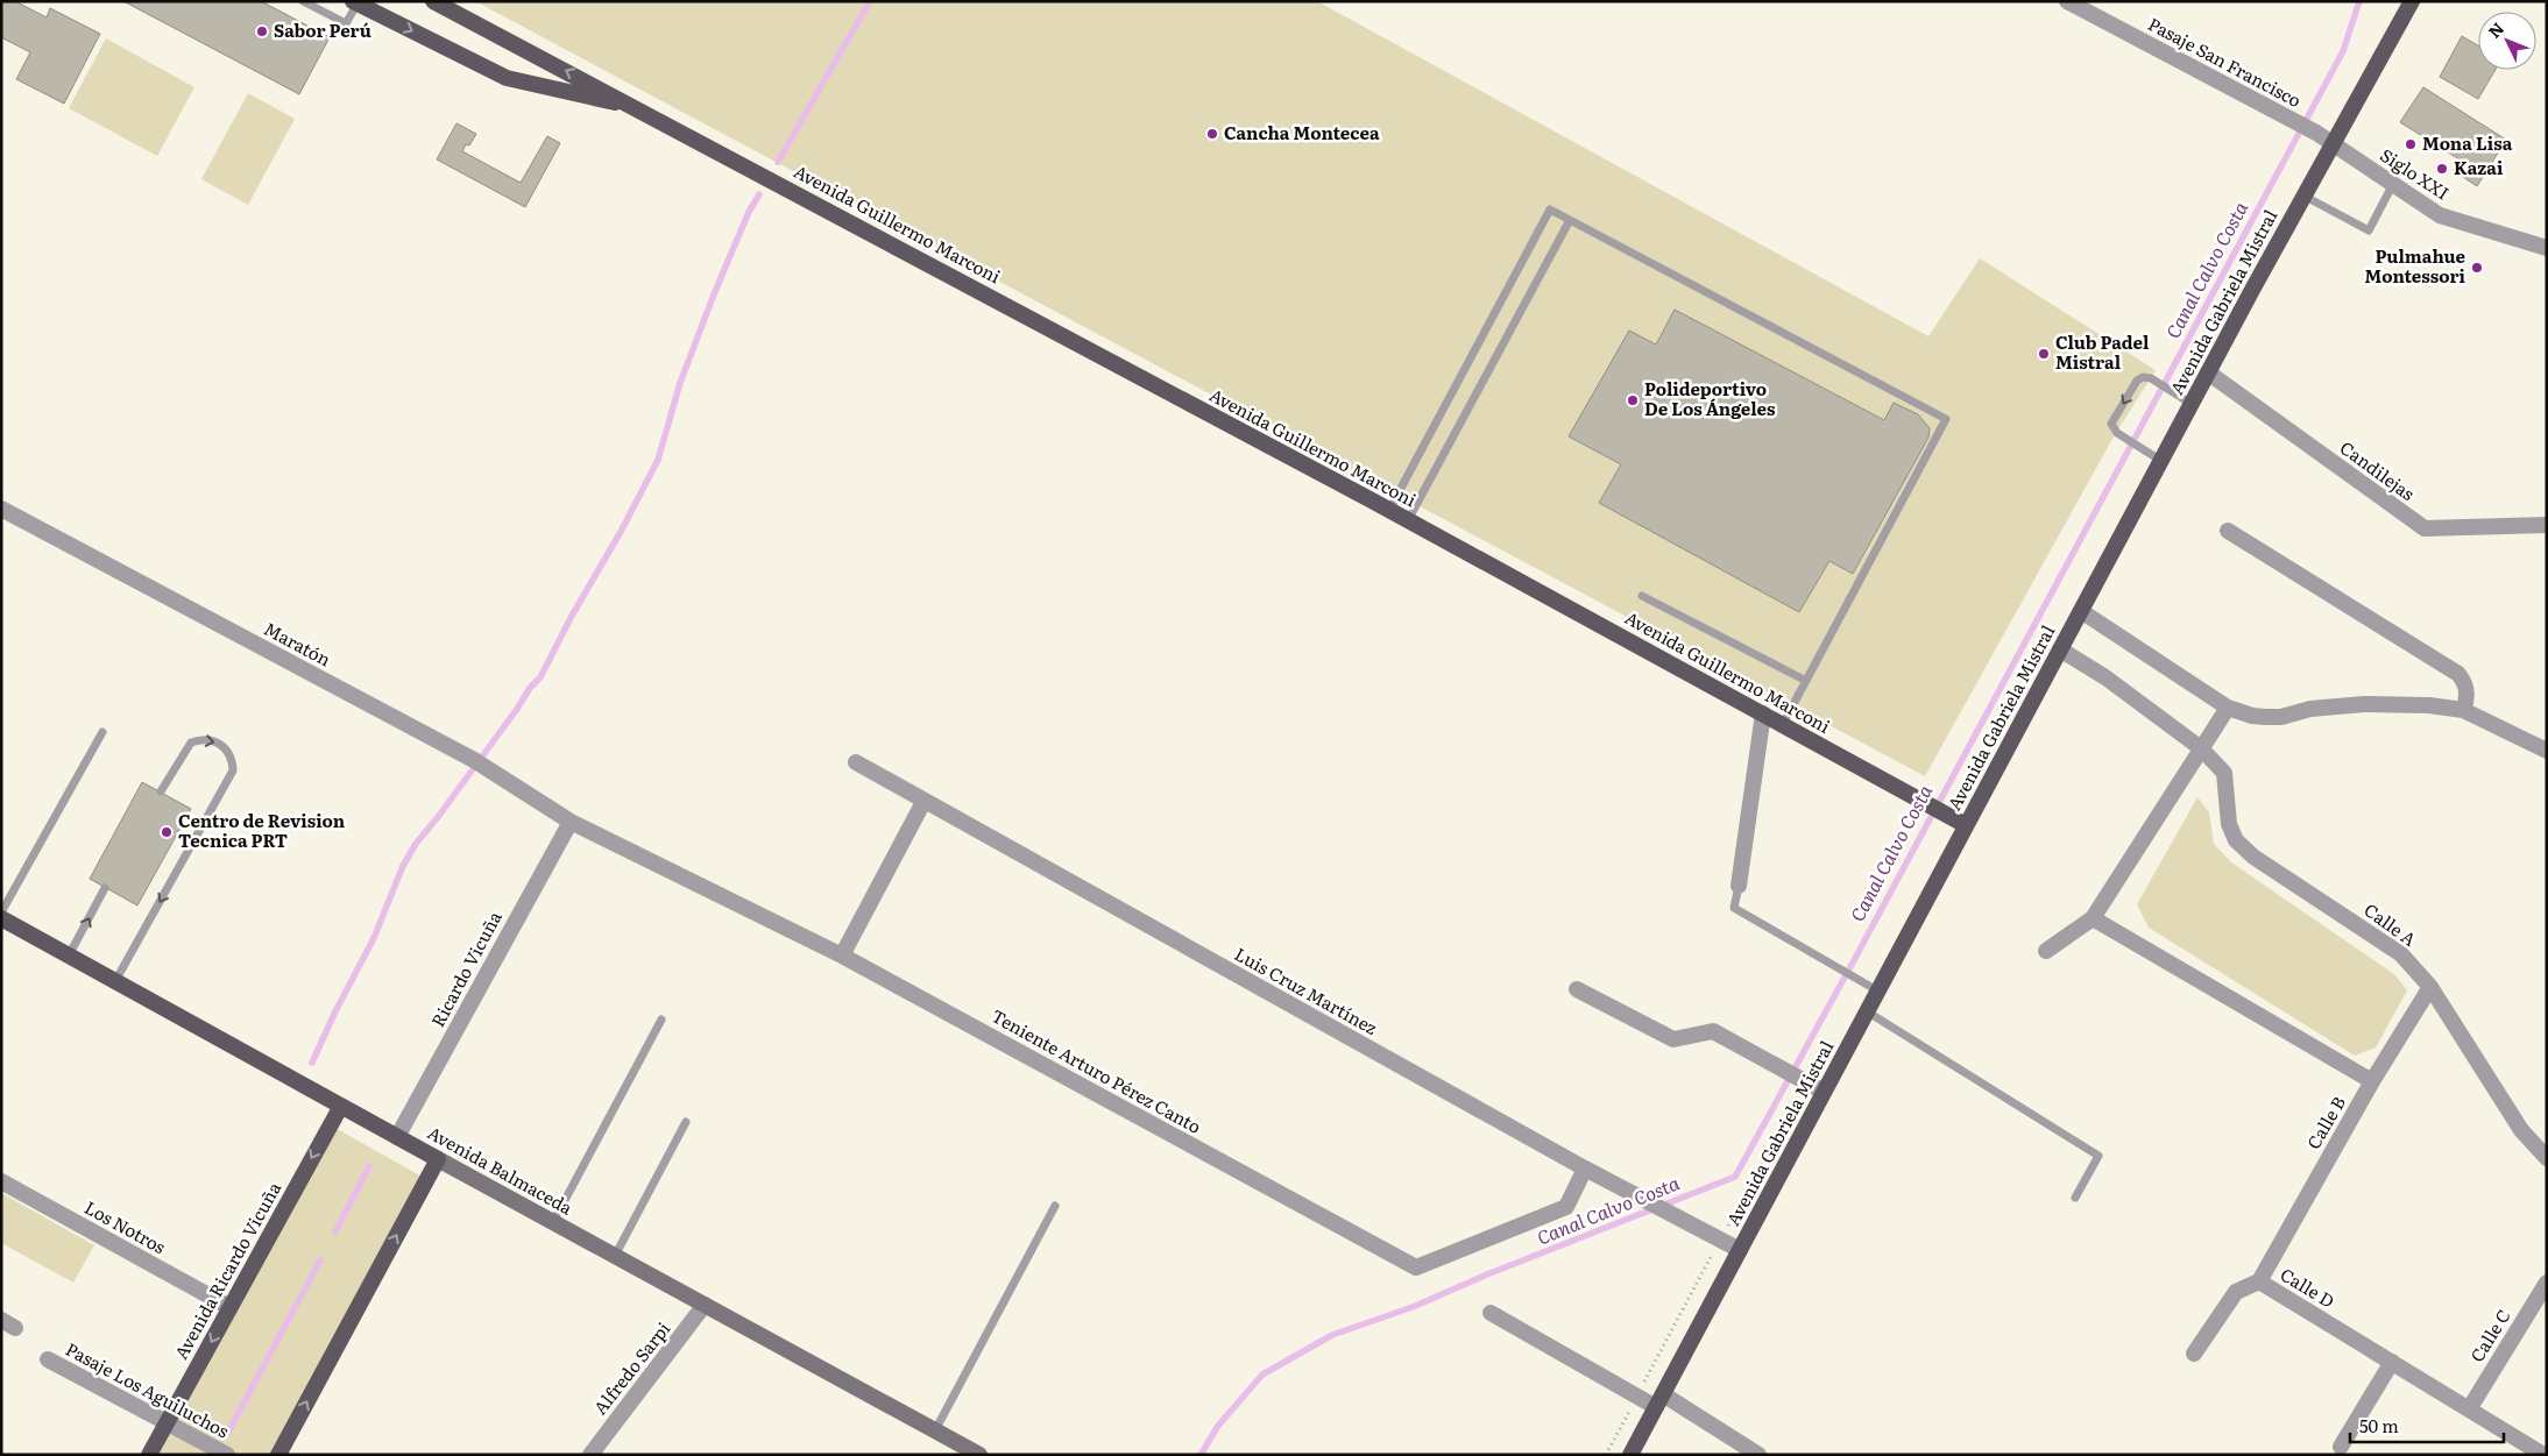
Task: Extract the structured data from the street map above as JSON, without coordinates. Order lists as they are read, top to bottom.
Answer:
{
  "streets": {
    "main road": [
      "Avenida Guillermo Marconi",
      "Avenida Gabriela Mistral",
      "Avenida Balmaceda",
      "Avenida Ricardo Vicuña"
    ],
    "street": [
      "Pasaje San Francisco",
      "Siglo XXI",
      "Candilejas",
      "Maratón",
      "Calle A",
      "Ricardo Vicuña",
      "Luis Cruz Martínez",
      "Teniente Arturo Pérez Canto",
      "Calle B",
      "Los Notros",
      "Calle D",
      "Calle C",
      "Alfredo Sarpi",
      "Pasaje Los Aguiluchos"
    ]
  },
  "crossings": [
    ["Pasaje San Francisco", "Siglo XXI"],
    ["Pasaje San Francisco", "Avenida Gabriela Mistral"],
    ["Siglo XXI", "Avenida Gabriela Mistral"],
    ["Avenida Guillermo Marconi", "Avenida Gabriela Mistral"],
    ["Avenida Gabriela Mistral", "Candilejas"],
    ["Avenida Gabriela Mistral", "Calle A"],
    ["Avenida Gabriela Mistral", "Luis Cruz Martínez"],
    ["Maratón", "Ricardo Vicuña"],
    ["Maratón", "Teniente Arturo Pérez Canto"],
    ["Calle A", "Calle B"],
    ["Ricardo Vicuña", "Teniente Arturo Pérez Canto"],
    ["Ricardo Vicuña", "Avenida Balmaceda"],
    ["Luis Cruz Martínez", "Teniente Arturo Pérez Canto"],
    ["Calle B", "Calle D"],
    ["Avenida Balmaceda", "Avenida Ricardo Vicuña"],
    ["Avenida Balmaceda", "Alfredo Sarpi"],
    ["Los Notros", "Avenida Ricardo Vicuña"],
    ["Avenida Ricardo Vicuña", "Pasaje Los Aguiluchos"],
    ["Calle D", "Calle C"]
  ],
  "water": ["Canal Calvo Costa"],
  "places": [
    "Sabor Perú",
    "Cancha Montecea",
    "Mona Lisa",
    "Kazai",
    "Pulmahue Montessori",
    "Club Padel Mistral",
    "Polideportivo De Los Ángeles",
    "Centro de Revision Tecnica PRT"
  ],
  "scale_bar": "50 m",
  "north": "top left"
}
